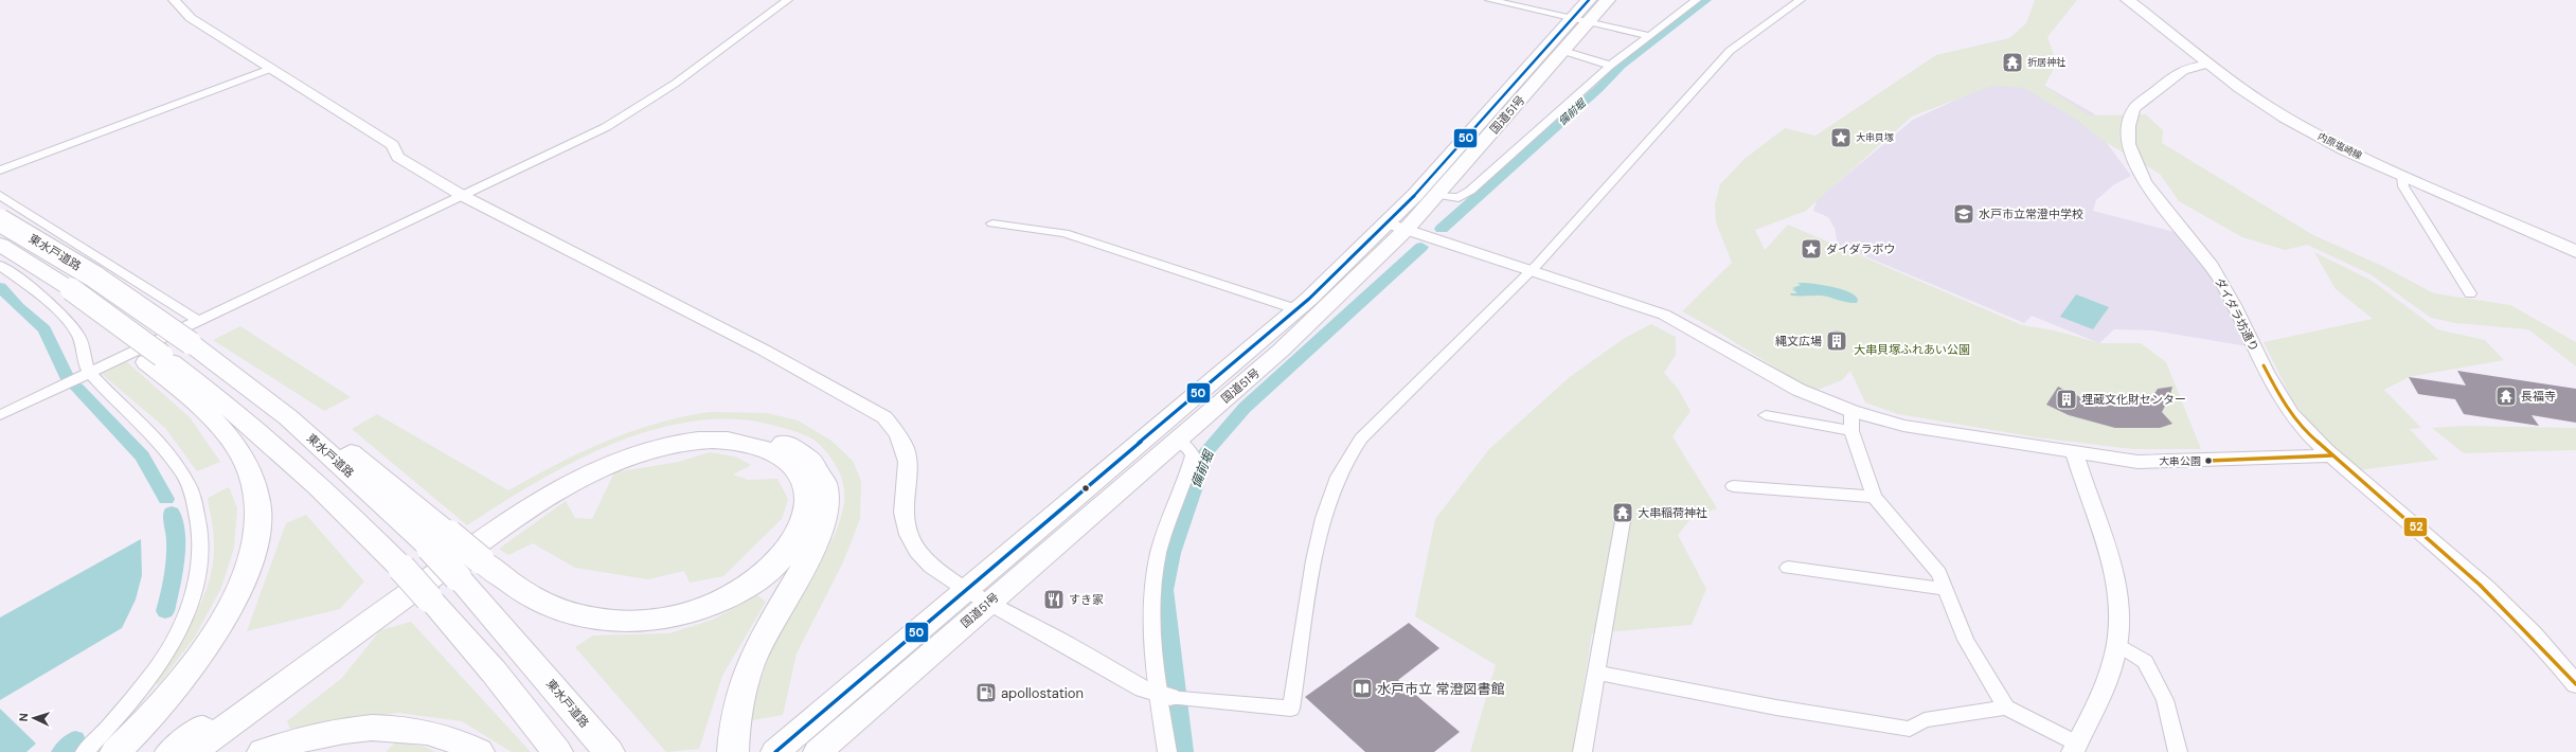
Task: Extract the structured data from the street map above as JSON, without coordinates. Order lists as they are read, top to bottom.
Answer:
{
  "streets": {
    "highway": ["国道51号", "東水戸道路"],
    "main road": ["内原塩崎線"],
    "street": ["ダイダラ坊通り"]
  },
  "crossings": [
    ["内原塩崎線", "ダイダラ坊通り"]
  ],
  "water": ["備前堀"],
  "parks": ["大串貝塚ふれあい公園"],
  "places": {
    "temple": ["折居神社", "長福寺", "大串稲荷神社"],
    "place": ["大串貝塚", "ダイダラボウ"],
    "school or university": ["水戸市立常澄中学校"],
    "building": ["縄文広場", "埋蔵文化財センター"],
    "other": ["大串公園"],
    "restaurant": ["すき家"],
    "library": ["水戸市立 常澄図書館"],
    "fuel station": ["apollostation"]
  },
  "lines": ["transit line 50", "transit line 52"],
  "north": "left"
}
